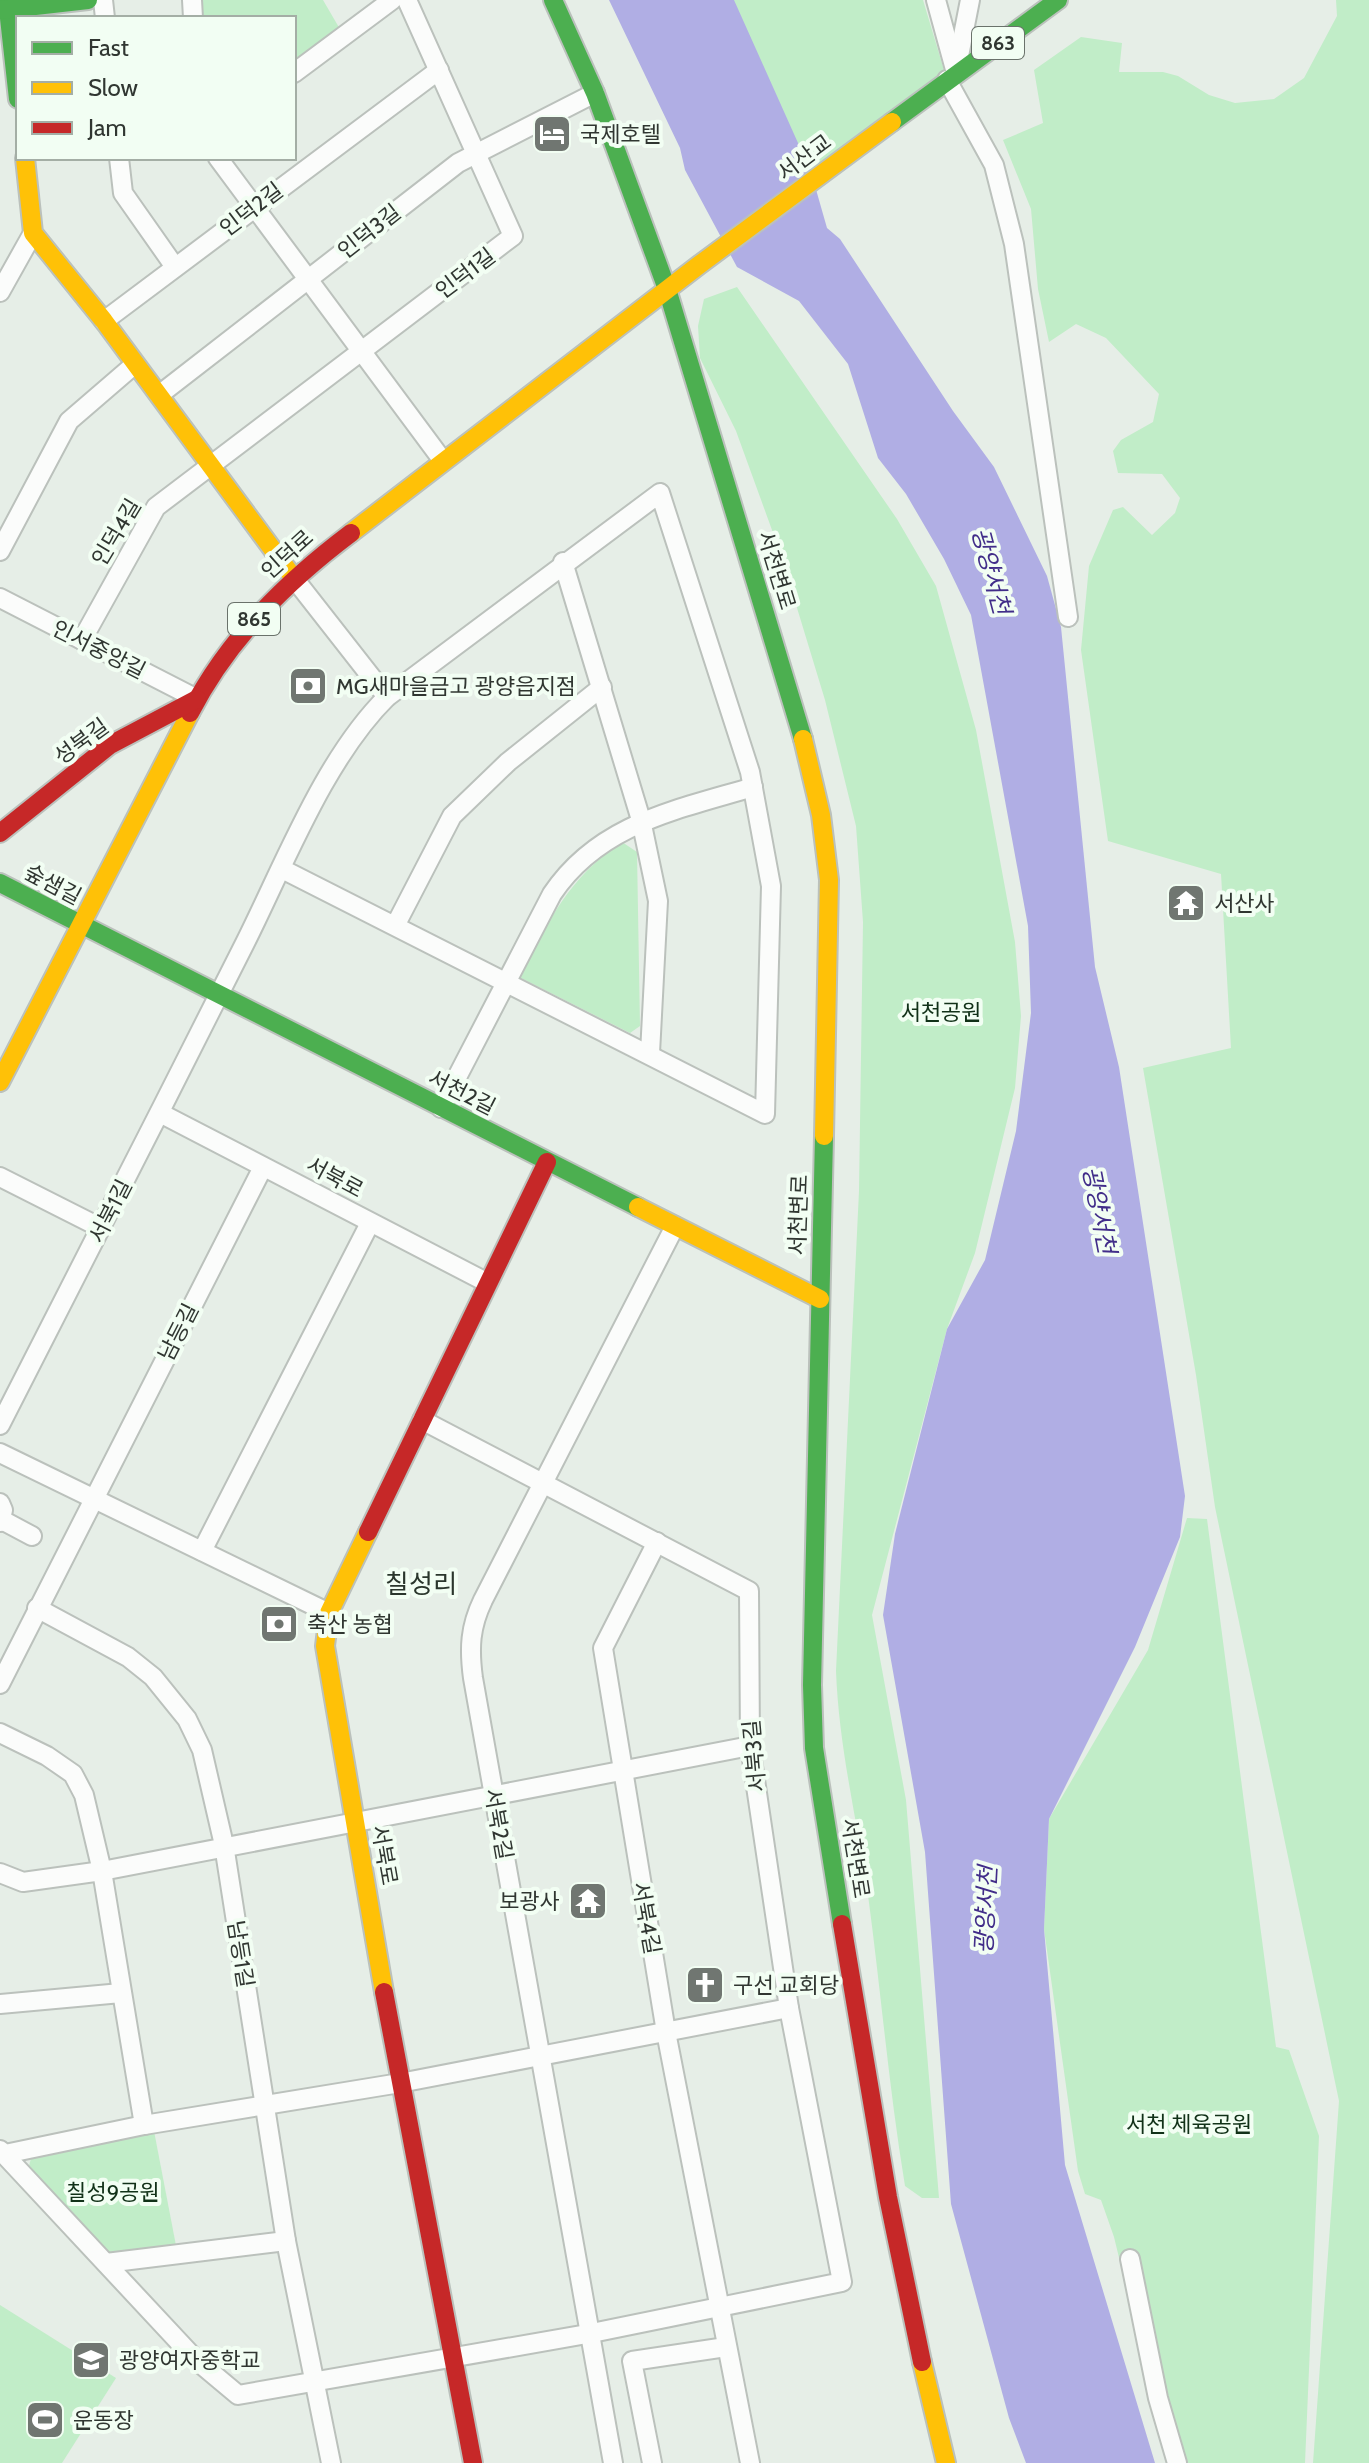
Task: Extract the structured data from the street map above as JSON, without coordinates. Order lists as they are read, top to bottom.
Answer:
{
  "streets": {
    "street": [
      "863",
      "서산교",
      "인덕2길",
      "인덕3길",
      "인덕1길",
      "인덕4길",
      "인덕로",
      "서천변로",
      "865",
      "인서중앙길",
      "성북길",
      "숲샘길",
      "서천2길",
      "서북로",
      "서북1길",
      "남등길",
      "서북3길",
      "서북2길",
      "서북4길",
      "남등1길"
    ]
  },
  "crossings": [
    ["863", "서산교"],
    ["서산교", "인덕로"],
    ["인덕2길", "인덕1길"],
    ["인덕3길", "인덕1길"],
    ["인덕3길", "서천변로"],
    ["인덕1길", "인덕4길"],
    ["인덕4길", "인서중앙길"],
    ["인덕로", "서천변로"],
    ["인덕로", "인서중앙길"],
    ["인덕로", "성북길"],
    ["인덕로", "숲샘길"],
    ["인덕로", "서천2길"],
    ["서천변로", "서천2길"],
    ["인서중앙길", "성북길"],
    ["숲샘길", "서천2길"],
    ["서천2길", "서북로"],
    ["서천2길", "서북1길"],
    ["서천2길", "서북2길"],
    ["서북로", "서북1길"],
    ["서북로", "남등길"],
    ["서북로", "서북3길"],
    ["남등길", "남등1길"],
    ["서북3길", "서북2길"],
    ["서북3길", "서북4길"]
  ],
  "districts": ["칠성리"],
  "water": ["광양서천"],
  "parks": ["서천공원", "서천 체육공원", "칠성9공원"],
  "places": {
    "hotel": ["국제호텔"],
    "bank": ["MG새마을금고 광양읍지점", "축산 농협"],
    "temple": ["서산사", "보광사"],
    "church": ["구선 교회당"],
    "school or university": ["광양여자중학교"],
    "sports": ["운동장"]
  },
  "legend": ["Fast", "Slow", "Jam"]
}
